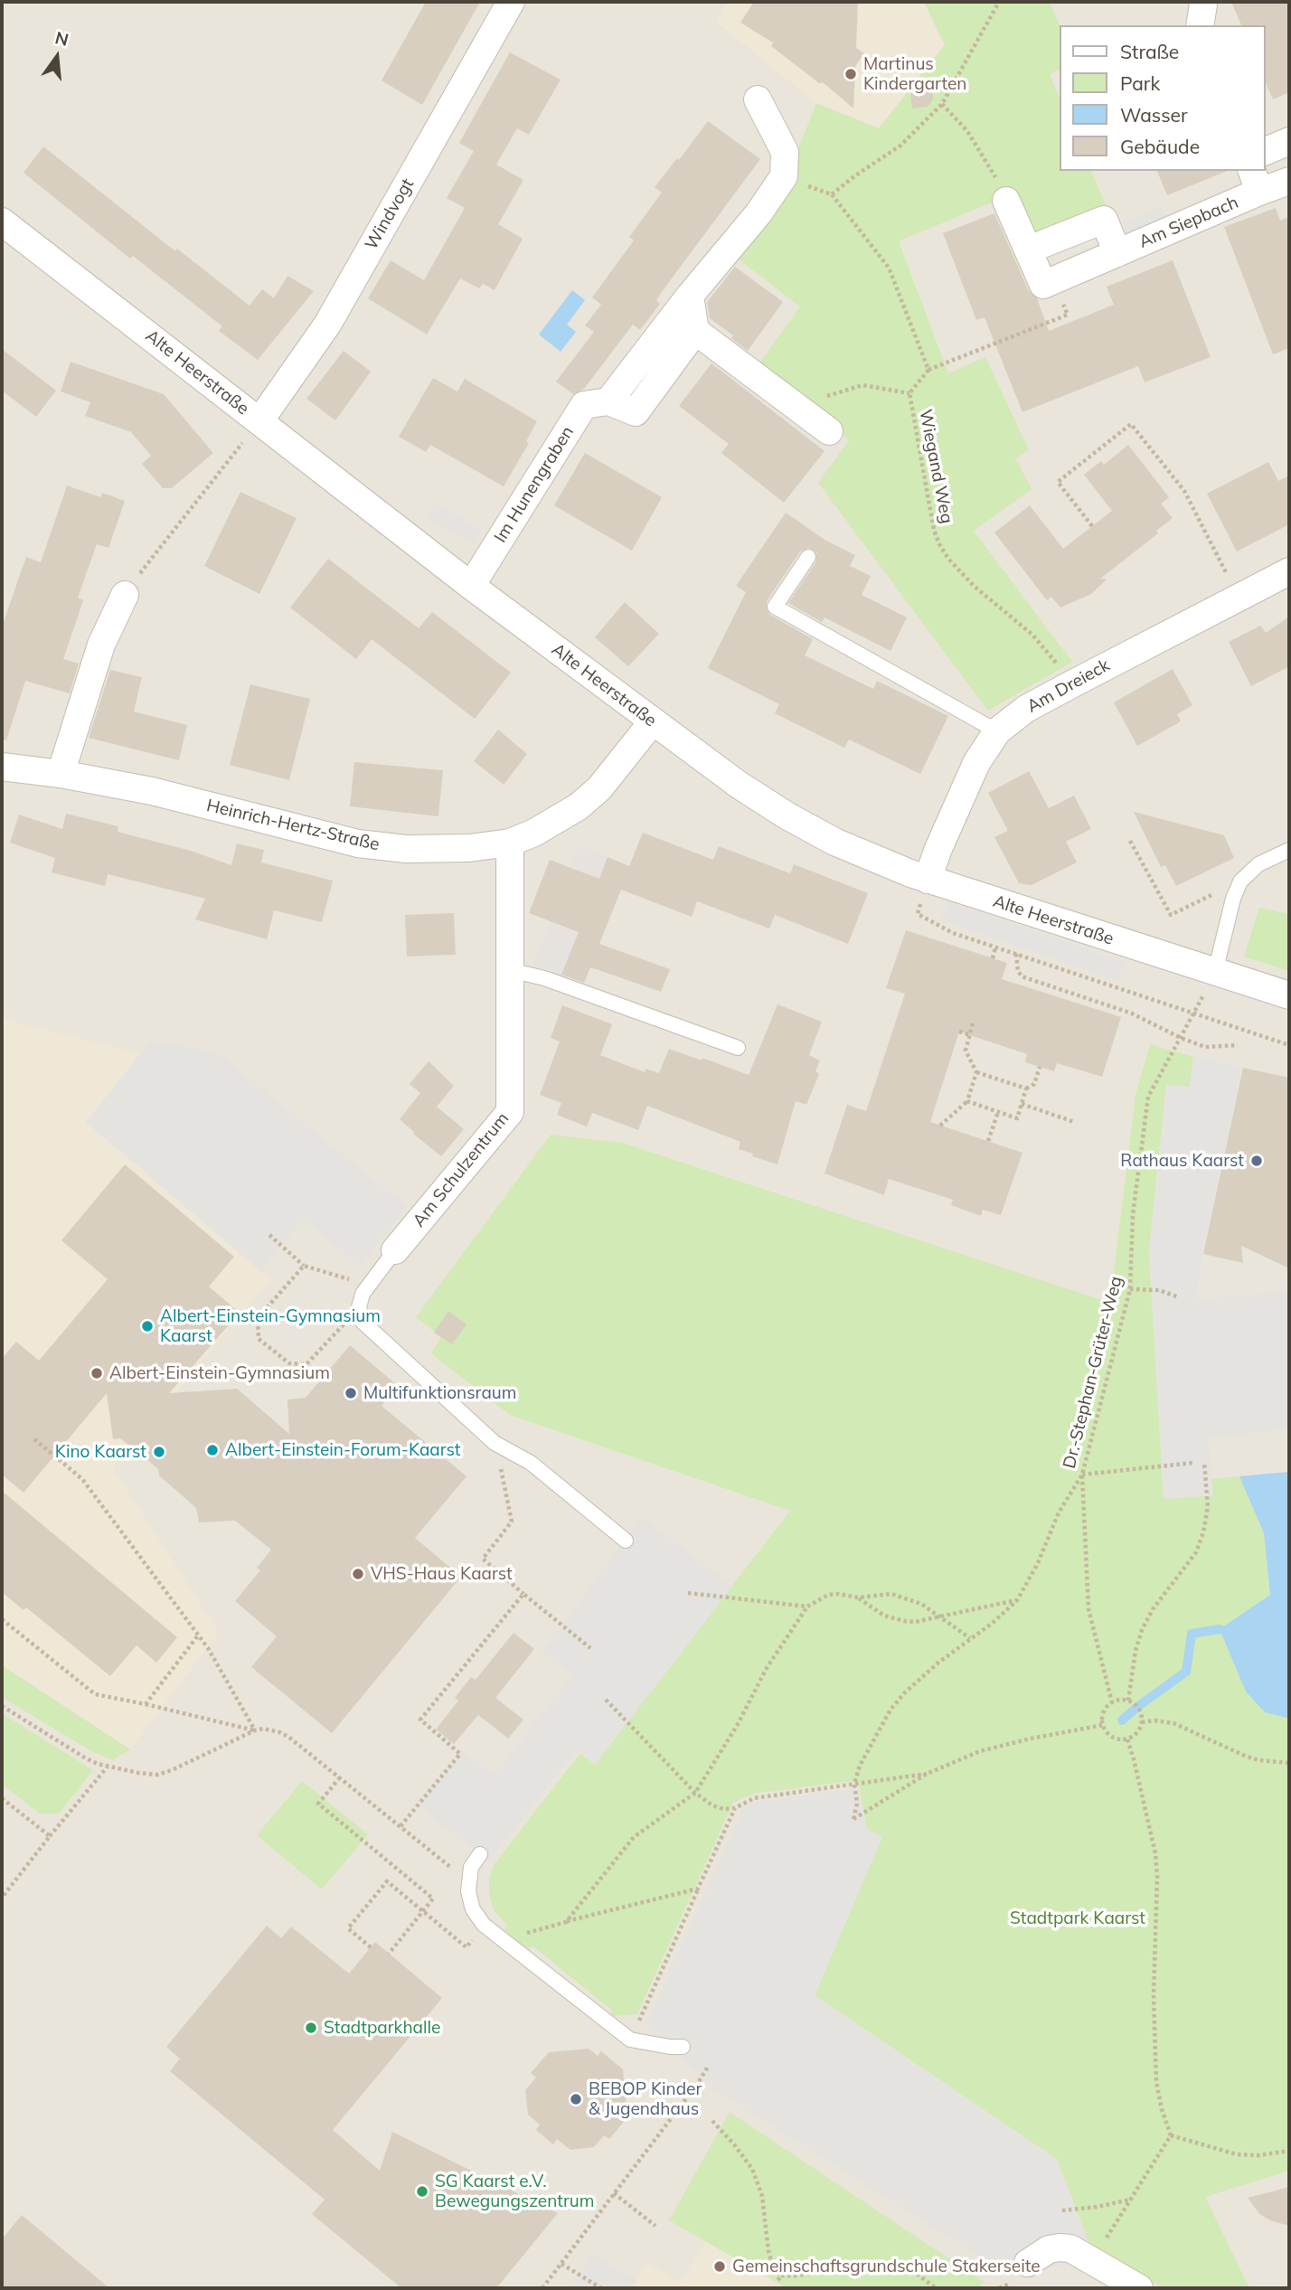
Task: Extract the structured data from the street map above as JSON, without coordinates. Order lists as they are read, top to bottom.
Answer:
{
  "streets": {
    "street": [
      "Windvogt",
      "Am Siepbach",
      "Alte Heerstraße",
      "Im Hunengraben",
      "Am Dreieck",
      "Heinrich-Hertz-Straße",
      "Am Schulzentrum"
    ],
    "path": ["Wiegand Weg", "Dr.-Stephan-Grüter-Weg"]
  },
  "crossings": [
    ["Windvogt", "Alte Heerstraße"],
    ["Alte Heerstraße", "Im Hunengraben"],
    ["Alte Heerstraße", "Am Dreieck"],
    ["Alte Heerstraße", "Heinrich-Hertz-Straße"],
    ["Alte Heerstraße", "Dr.-Stephan-Grüter-Weg"],
    ["Wiegand Weg", "Am Dreieck"],
    ["Heinrich-Hertz-Straße", "Am Schulzentrum"]
  ],
  "parks": ["Stadtpark Kaarst"],
  "places": [
    "Martinus Kindergarten",
    "Rathaus Kaarst",
    "Albert-Einstein-Gymnasium Kaarst",
    "Albert-Einstein-Gymnasium",
    "Multifunktionsraum",
    "Albert-Einstein-Forum-Kaarst",
    "Kino Kaarst",
    "VHS-Haus Kaarst",
    "Stadtparkhalle",
    "BEBOP Kinder & Jugendhaus",
    "SG Kaarst e.V. Bewegungszentrum",
    "Gemeinschaftsgrundschule Stakerseite"
  ],
  "legend": [
    "Straße",
    "Park",
    "Wasser",
    "Gebäude"
  ],
  "north": "top"
}
